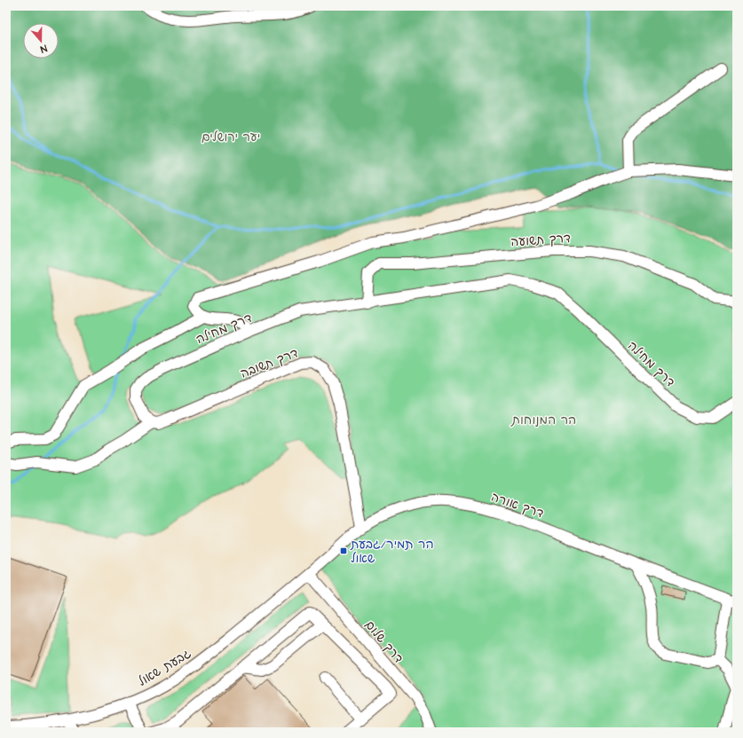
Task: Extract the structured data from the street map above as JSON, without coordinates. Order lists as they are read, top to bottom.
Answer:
{
  "streets": {
    "street": [
      "דרך תשועה",
      "דרך מחילה",
      "דרך תשובה",
      "דרך אורה",
      "דרך שלום",
      "גבעת שאול"
    ]
  },
  "crossings": [
    ["דרך תשועה", "דרך מחילה"],
    ["דרך מחילה", "דרך תשובה"],
    ["דרך תשובה", "דרך אורה"],
    ["דרך אורה", "דרך שלום"],
    ["דרך אורה", "גבעת שאול"],
    ["דרך שלום", "גבעת שאול"]
  ],
  "parks": ["יער ירושלים", "הר המנוחות"],
  "places": {
    "transit": ["הר תמיר/גבעת שאול"]
  },
  "north": "bottom"
}
